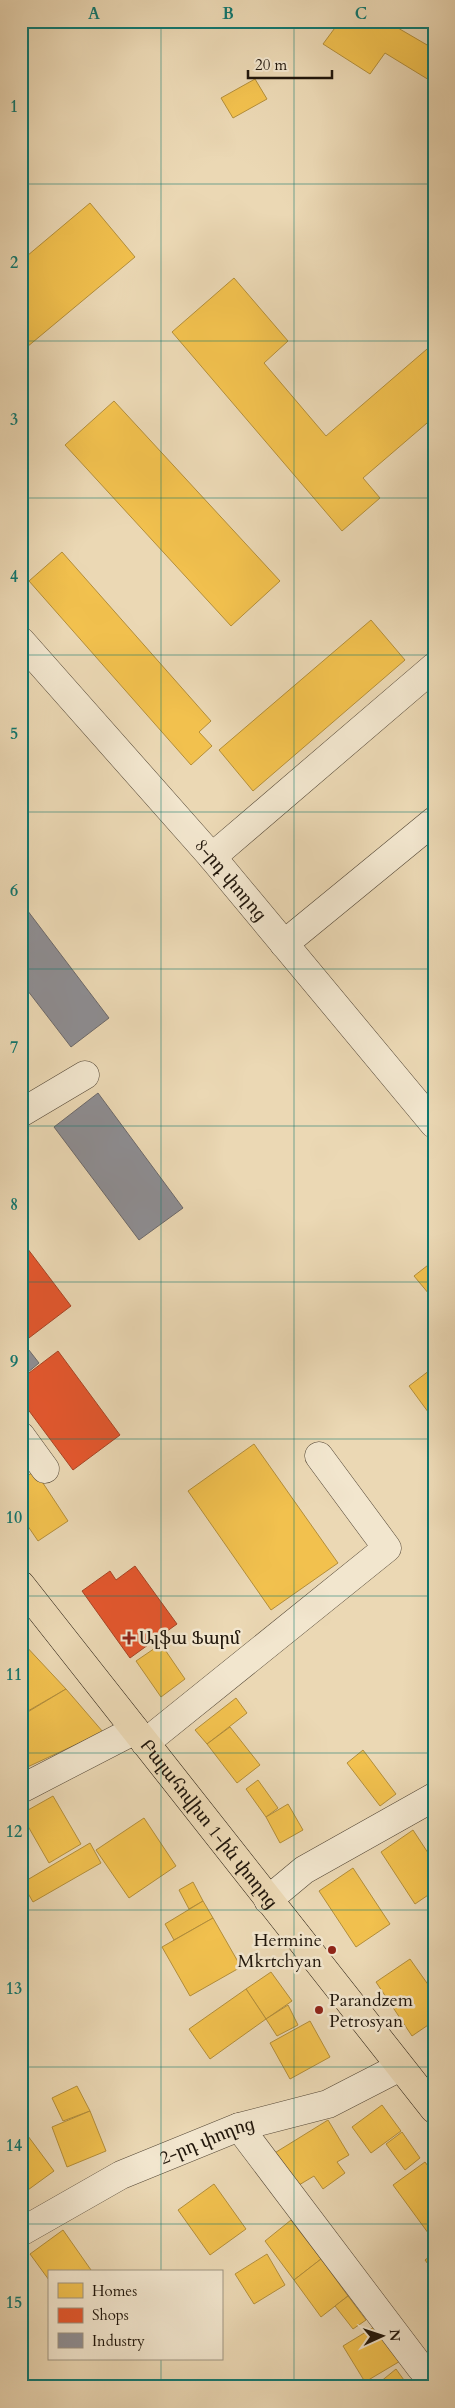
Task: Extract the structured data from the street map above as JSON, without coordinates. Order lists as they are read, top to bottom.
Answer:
{
  "streets": {
    "main road": ["Բալահովիտ 1-ին փողոց"],
    "street": ["8-րդ փողոց", "2-րդ փողոց"]
  },
  "crossings": [
    ["Բալահովիտ 1-ին փողոց", "2-րդ փողոց"]
  ],
  "places": {
    "health": ["Ալֆա Ֆարմ"],
    "other": ["Hermine Mkrtchyan", "Parandzem Petrosyan"]
  },
  "legend": ["Homes", "Shops", "Industry"],
  "scale_bar": "20 m",
  "north": "right",
  "grid": {
    "columns": ["A", "B", "C"],
    "rows": [
      "1",
      "2",
      "3",
      "4",
      "5",
      "6",
      "7",
      "8",
      "9",
      "10",
      "11",
      "12",
      "13",
      "14",
      "15"
    ]
  }
}
